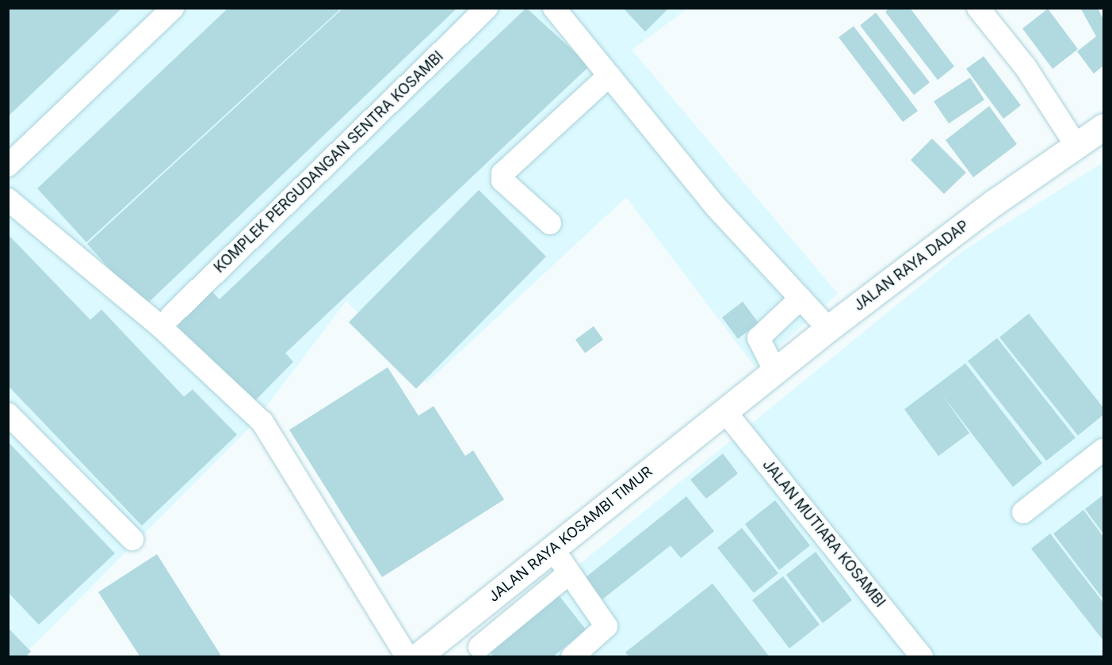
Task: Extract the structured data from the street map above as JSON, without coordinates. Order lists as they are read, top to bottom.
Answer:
{
  "streets": {
    "main road": ["JALAN RAYA DADAP", "JALAN RAYA KOSAMBI TIMUR"],
    "street": ["KOMPLEK PERGUDANGAN SENTRA KOSAMBI", "JALAN MUTIARA KOSAMBI"]
  },
  "crossings": [
    ["JALAN RAYA DADAP", "JALAN MUTIARA KOSAMBI"],
    ["JALAN RAYA DADAP", "JALAN RAYA KOSAMBI TIMUR"],
    ["JALAN MUTIARA KOSAMBI", "JALAN RAYA KOSAMBI TIMUR"]
  ]
}
